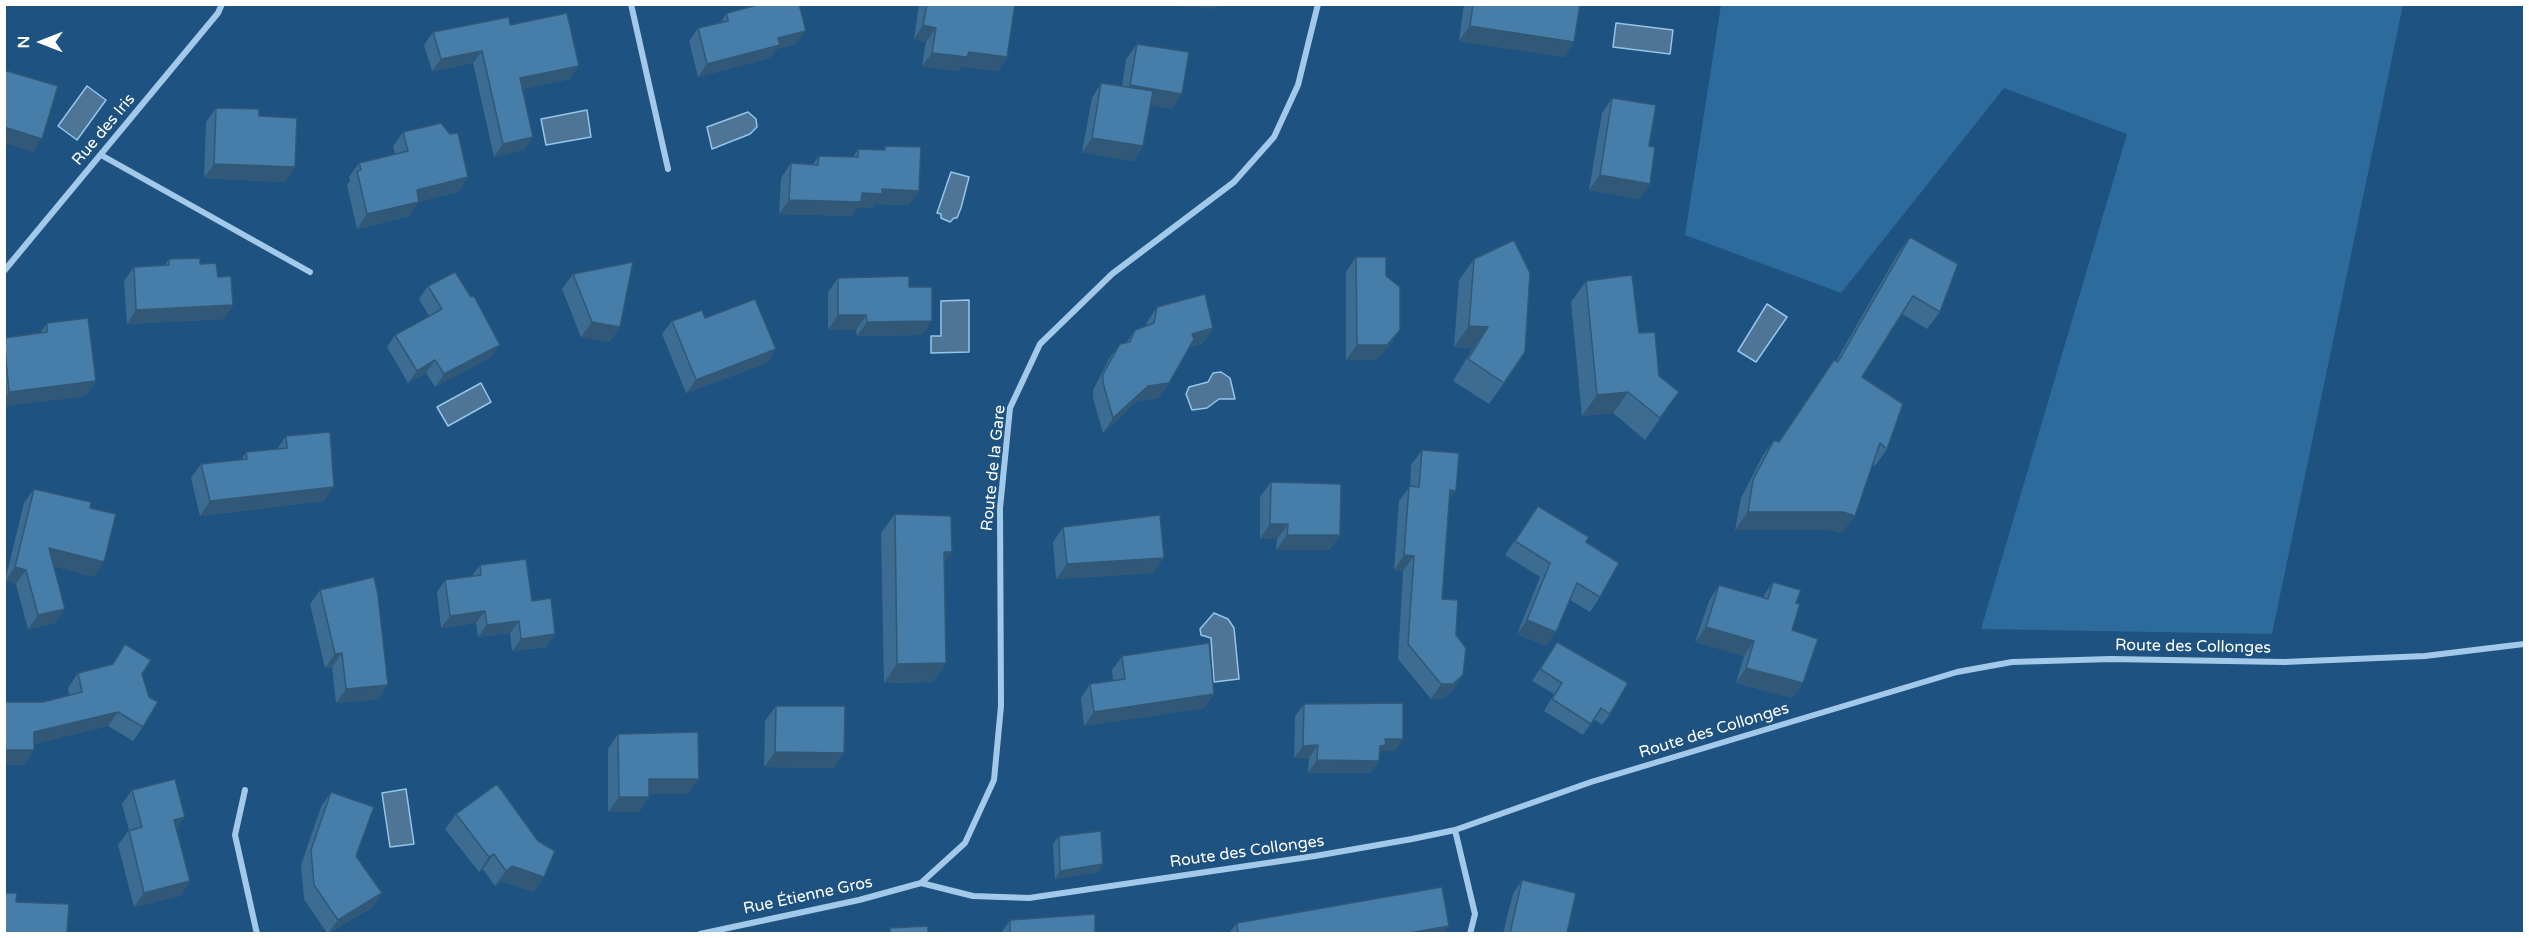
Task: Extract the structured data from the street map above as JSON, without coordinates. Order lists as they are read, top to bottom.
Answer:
{
  "streets": {
    "street": [
      "Rue des Iris",
      "Route de la Gare",
      "Route des Collonges",
      "Rue Étienne Gros"
    ]
  },
  "crossings": [
    ["Route de la Gare", "Route des Collonges"],
    ["Route de la Gare", "Rue Étienne Gros"],
    ["Route des Collonges", "Rue Étienne Gros"]
  ],
  "north": "left"
}
